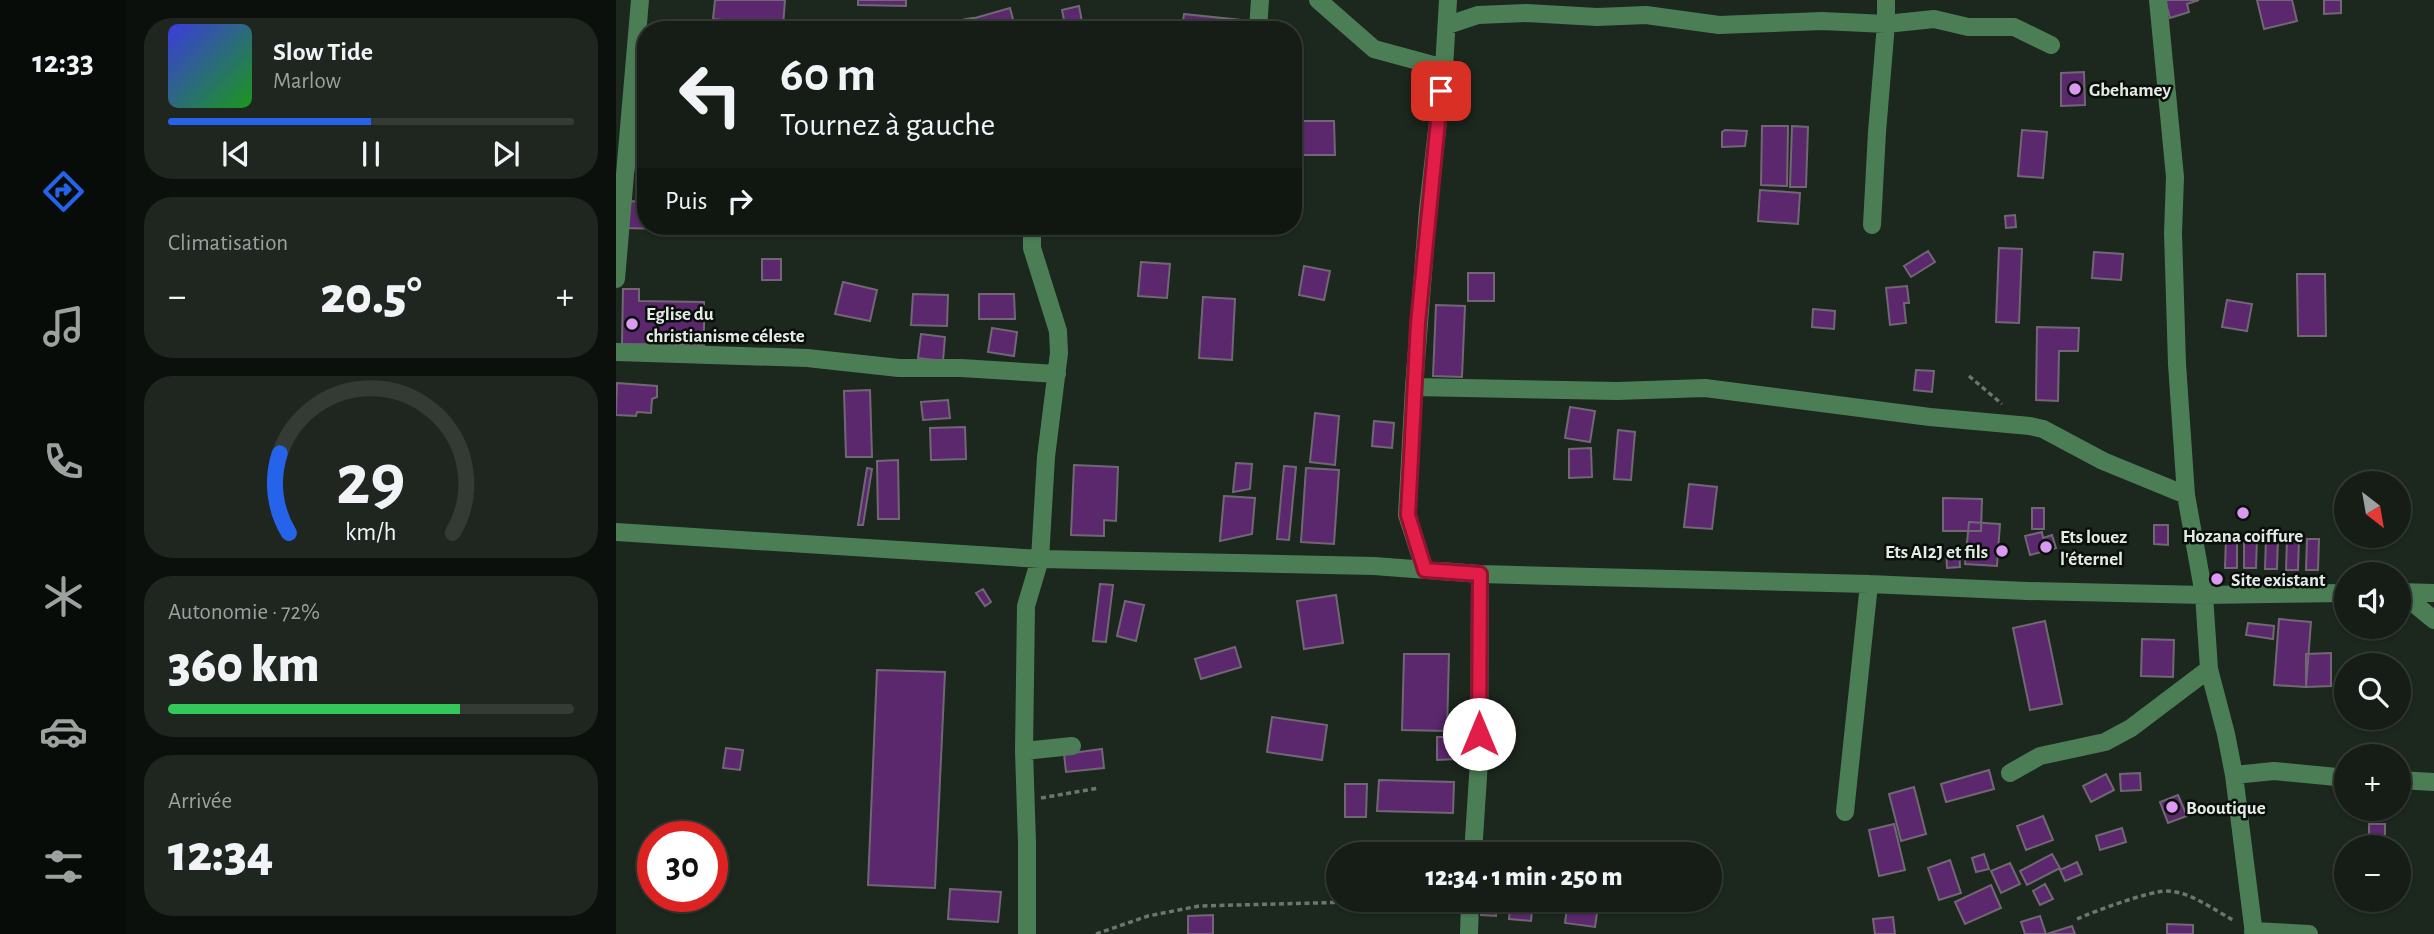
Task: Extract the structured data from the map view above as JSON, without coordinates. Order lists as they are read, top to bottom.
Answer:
{
  "places": [
    "Gbehamey",
    "Eglise du christianisme céleste",
    "Hozana coiffure",
    "Ets louez l'éternel",
    "Ets AI2J et fils",
    "Site existant",
    "Booutique"
  ],
  "north": "bottom right",
  "page": {
    "tabs": "12:33",
    "turn": ["60 m", "Tournez à gauche"],
    "song": ["Slow Tide", "Marlow"],
    "then": "Puis",
    "tile": [
      "Climatisation",
      ["Autonomie · 72%", "360 km"],
      ["Arrivée", "12:34"]
    ],
    "heat": ["−", "20.5°", "+"],
    "map_buttons": ["+", "−"],
    "limit": "30",
    "trip": "12:34 · 1 min · 250 m",
    "gauge": ["29", "km/h"]
  }
}
